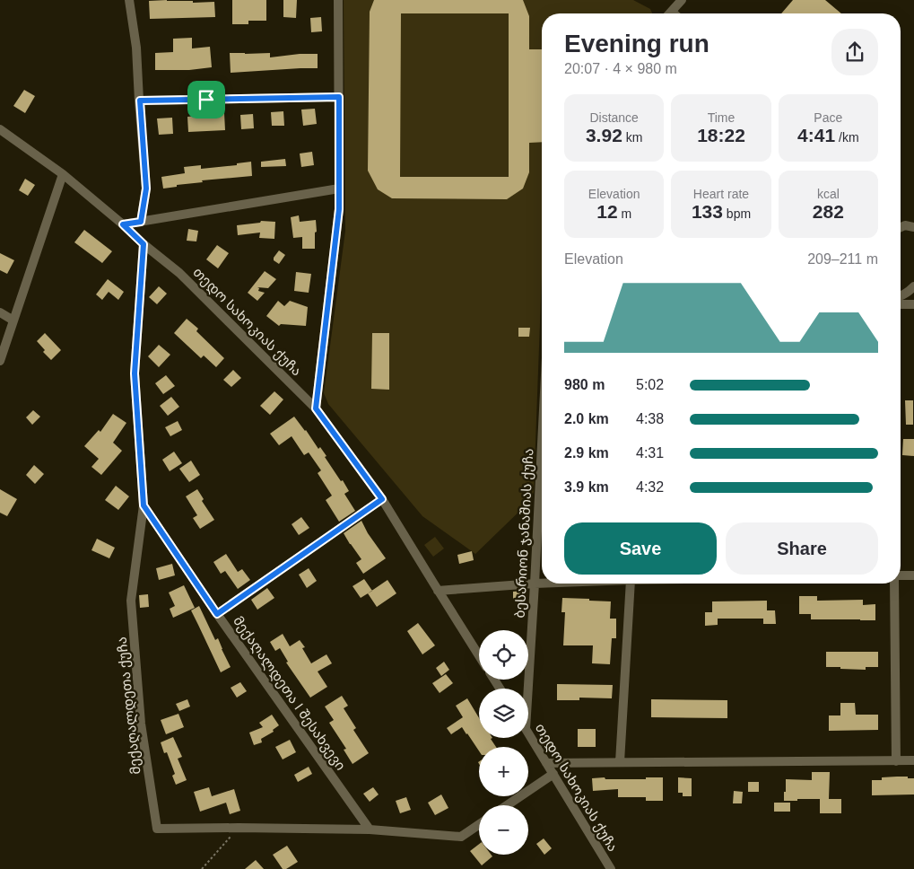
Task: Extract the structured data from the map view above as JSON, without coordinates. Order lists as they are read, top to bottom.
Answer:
{
  "streets": {
    "street": [
      "თედო სახოკიას ქუჩა",
      "ბესარიონ ჯანაშიას ქუჩა",
      "მექაღალდეთა I შესახვევი",
      "მექაღალდეთა ქუჩა"
    ]
  },
  "crossings": [
    ["თედო სახოკიას ქუჩა", "მექაღალდეთა ქუჩა"],
    ["მექაღალდეთა I შესახვევი", "მექაღალდეთა ქუჩა"]
  ],
  "page": {
    "heading": ["Evening run", "20:07 · 4 × 980 m"],
    "stats": [
      ["Distance", "3.92 km"],
      ["Time", "18:22"],
      ["Pace", "4:41 /km"],
      ["Elevation", "12 m"],
      ["Heart rate", "133 bpm"],
      ["kcal", "282"]
    ],
    "chart": ["Elevation", "209–211 m"],
    "list": [
      {
        "name": "980 m",
        "note": "5:02"
      },
      {
        "name": "2.0 km",
        "note": "4:38"
      },
      {
        "name": "2.9 km",
        "note": "4:31"
      },
      {
        "name": "3.9 km",
        "note": "4:32"
      }
    ],
    "buttons": ["Save", "Share"],
    "map_buttons": ["+", "−"]
  }
}
